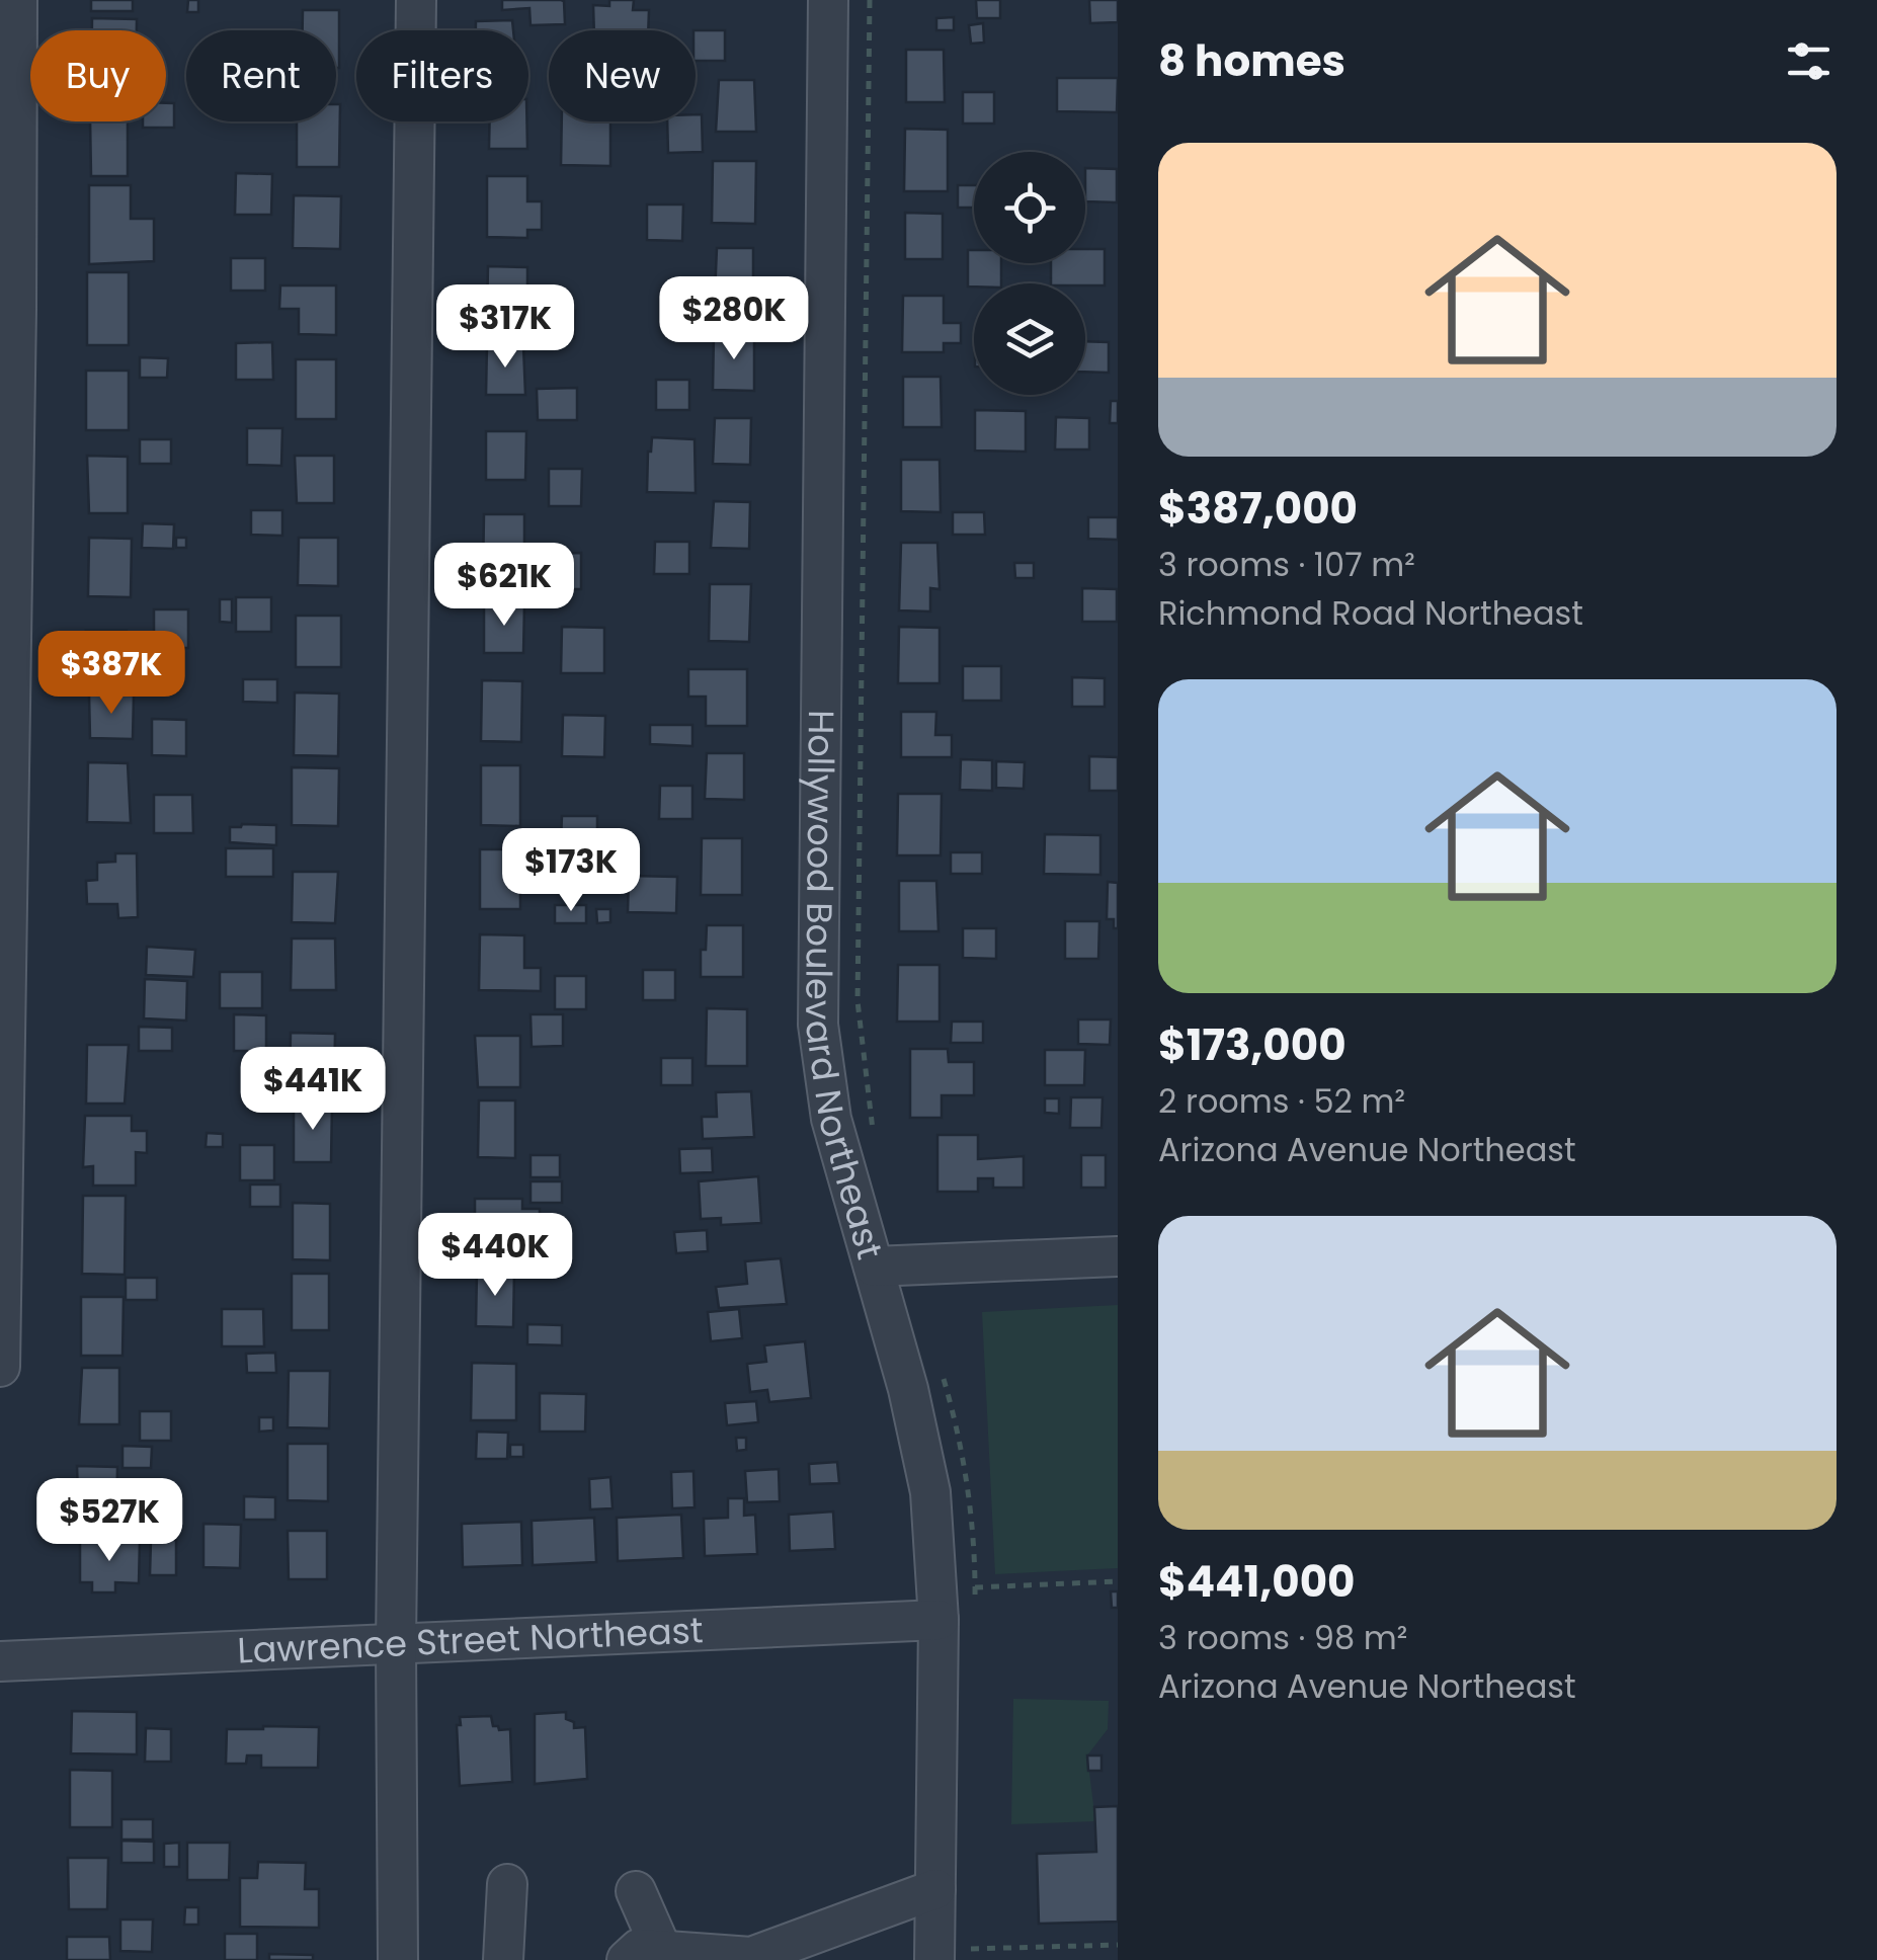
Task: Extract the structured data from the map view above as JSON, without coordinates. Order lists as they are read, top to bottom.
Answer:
{
  "streets": {
    "street": ["Hollywood Boulevard Northeast", "Lawrence Street Northeast"]
  },
  "crossings": [
    ["Hollywood Boulevard Northeast", "Lawrence Street Northeast"]
  ],
  "page": {
    "heading": "8 homes",
    "chip": [
      "Buy",
      "Rent",
      "Filters",
      "New"
    ],
    "list": [
      {
        "name": "$387,000",
        "note": "3 rooms · 107 m² · Richmond Road Northeast"
      },
      {
        "name": "$173,000",
        "note": "2 rooms · 52 m² · Arizona Avenue Northeast"
      },
      {
        "name": "$441,000",
        "note": "3 rooms · 98 m² · Arizona Avenue Northeast"
      }
    ],
    "price": [
      "$280K",
      "$317K",
      "$621K",
      "$387K",
      "$173K",
      "$441K",
      "$440K",
      "$527K"
    ]
  }
}
